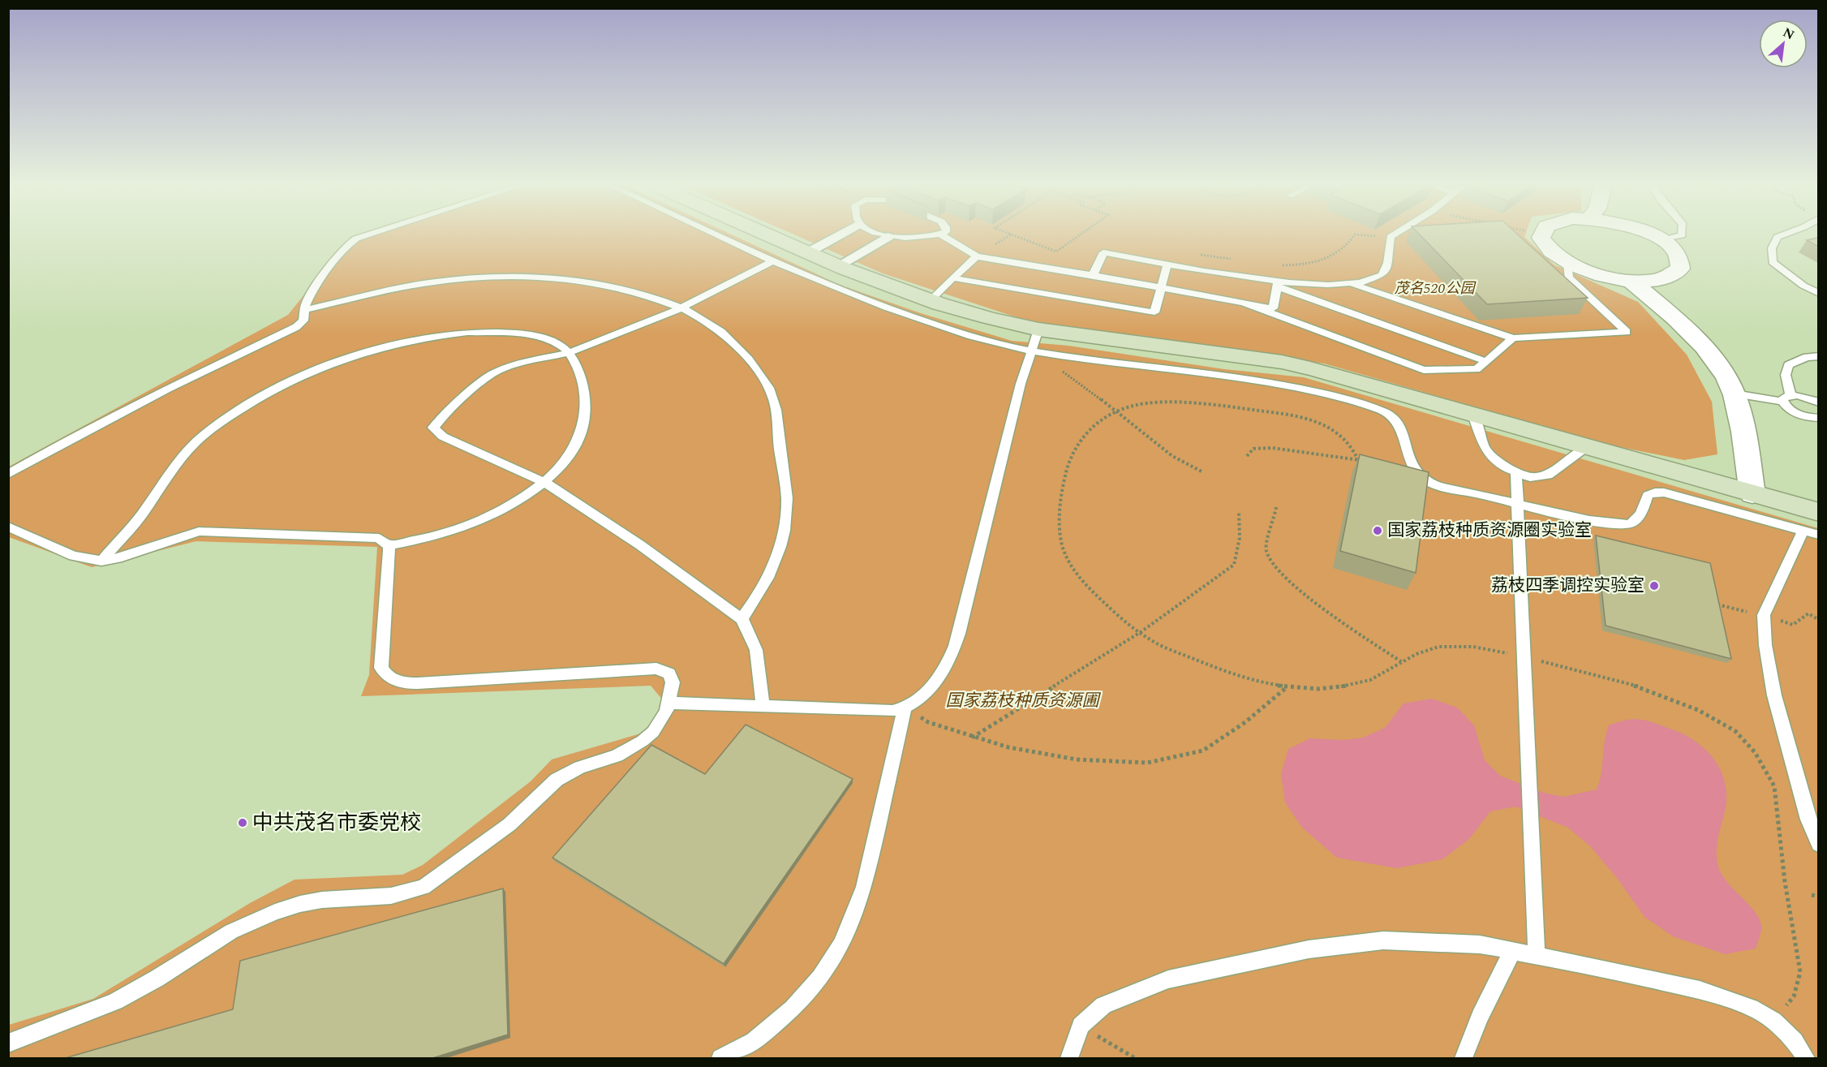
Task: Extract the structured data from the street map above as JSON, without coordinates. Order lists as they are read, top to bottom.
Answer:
{
  "parks": ["茂名520公园", "国家荔枝种质资源圃"],
  "places": ["国家荔枝种质资源圈实验室", "荔枝四季调控实验室", "中共茂名市委党校"],
  "north": "top right"
}
